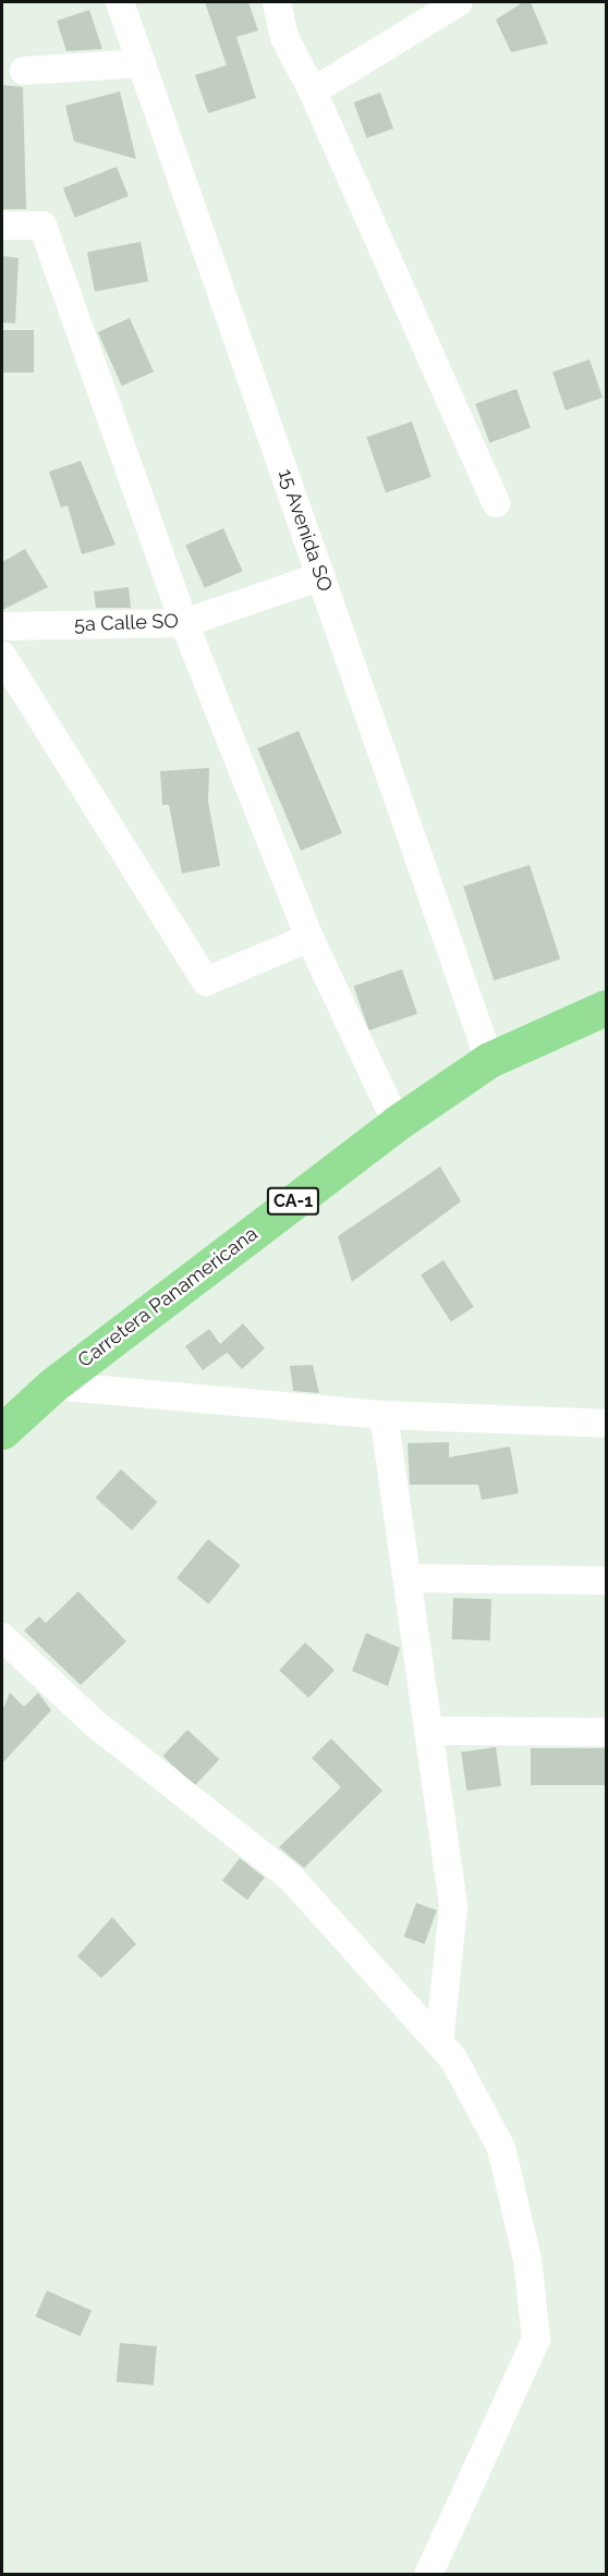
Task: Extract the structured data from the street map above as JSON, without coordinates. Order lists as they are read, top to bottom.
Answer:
{
  "streets": {
    "highway": ["CA-1", "Carretera Panamericana"],
    "street": ["15 Avenida SO", "5a Calle SO"]
  },
  "crossings": [
    ["15 Avenida SO", "5a Calle SO"],
    ["15 Avenida SO", "Carretera Panamericana"]
  ]
}
